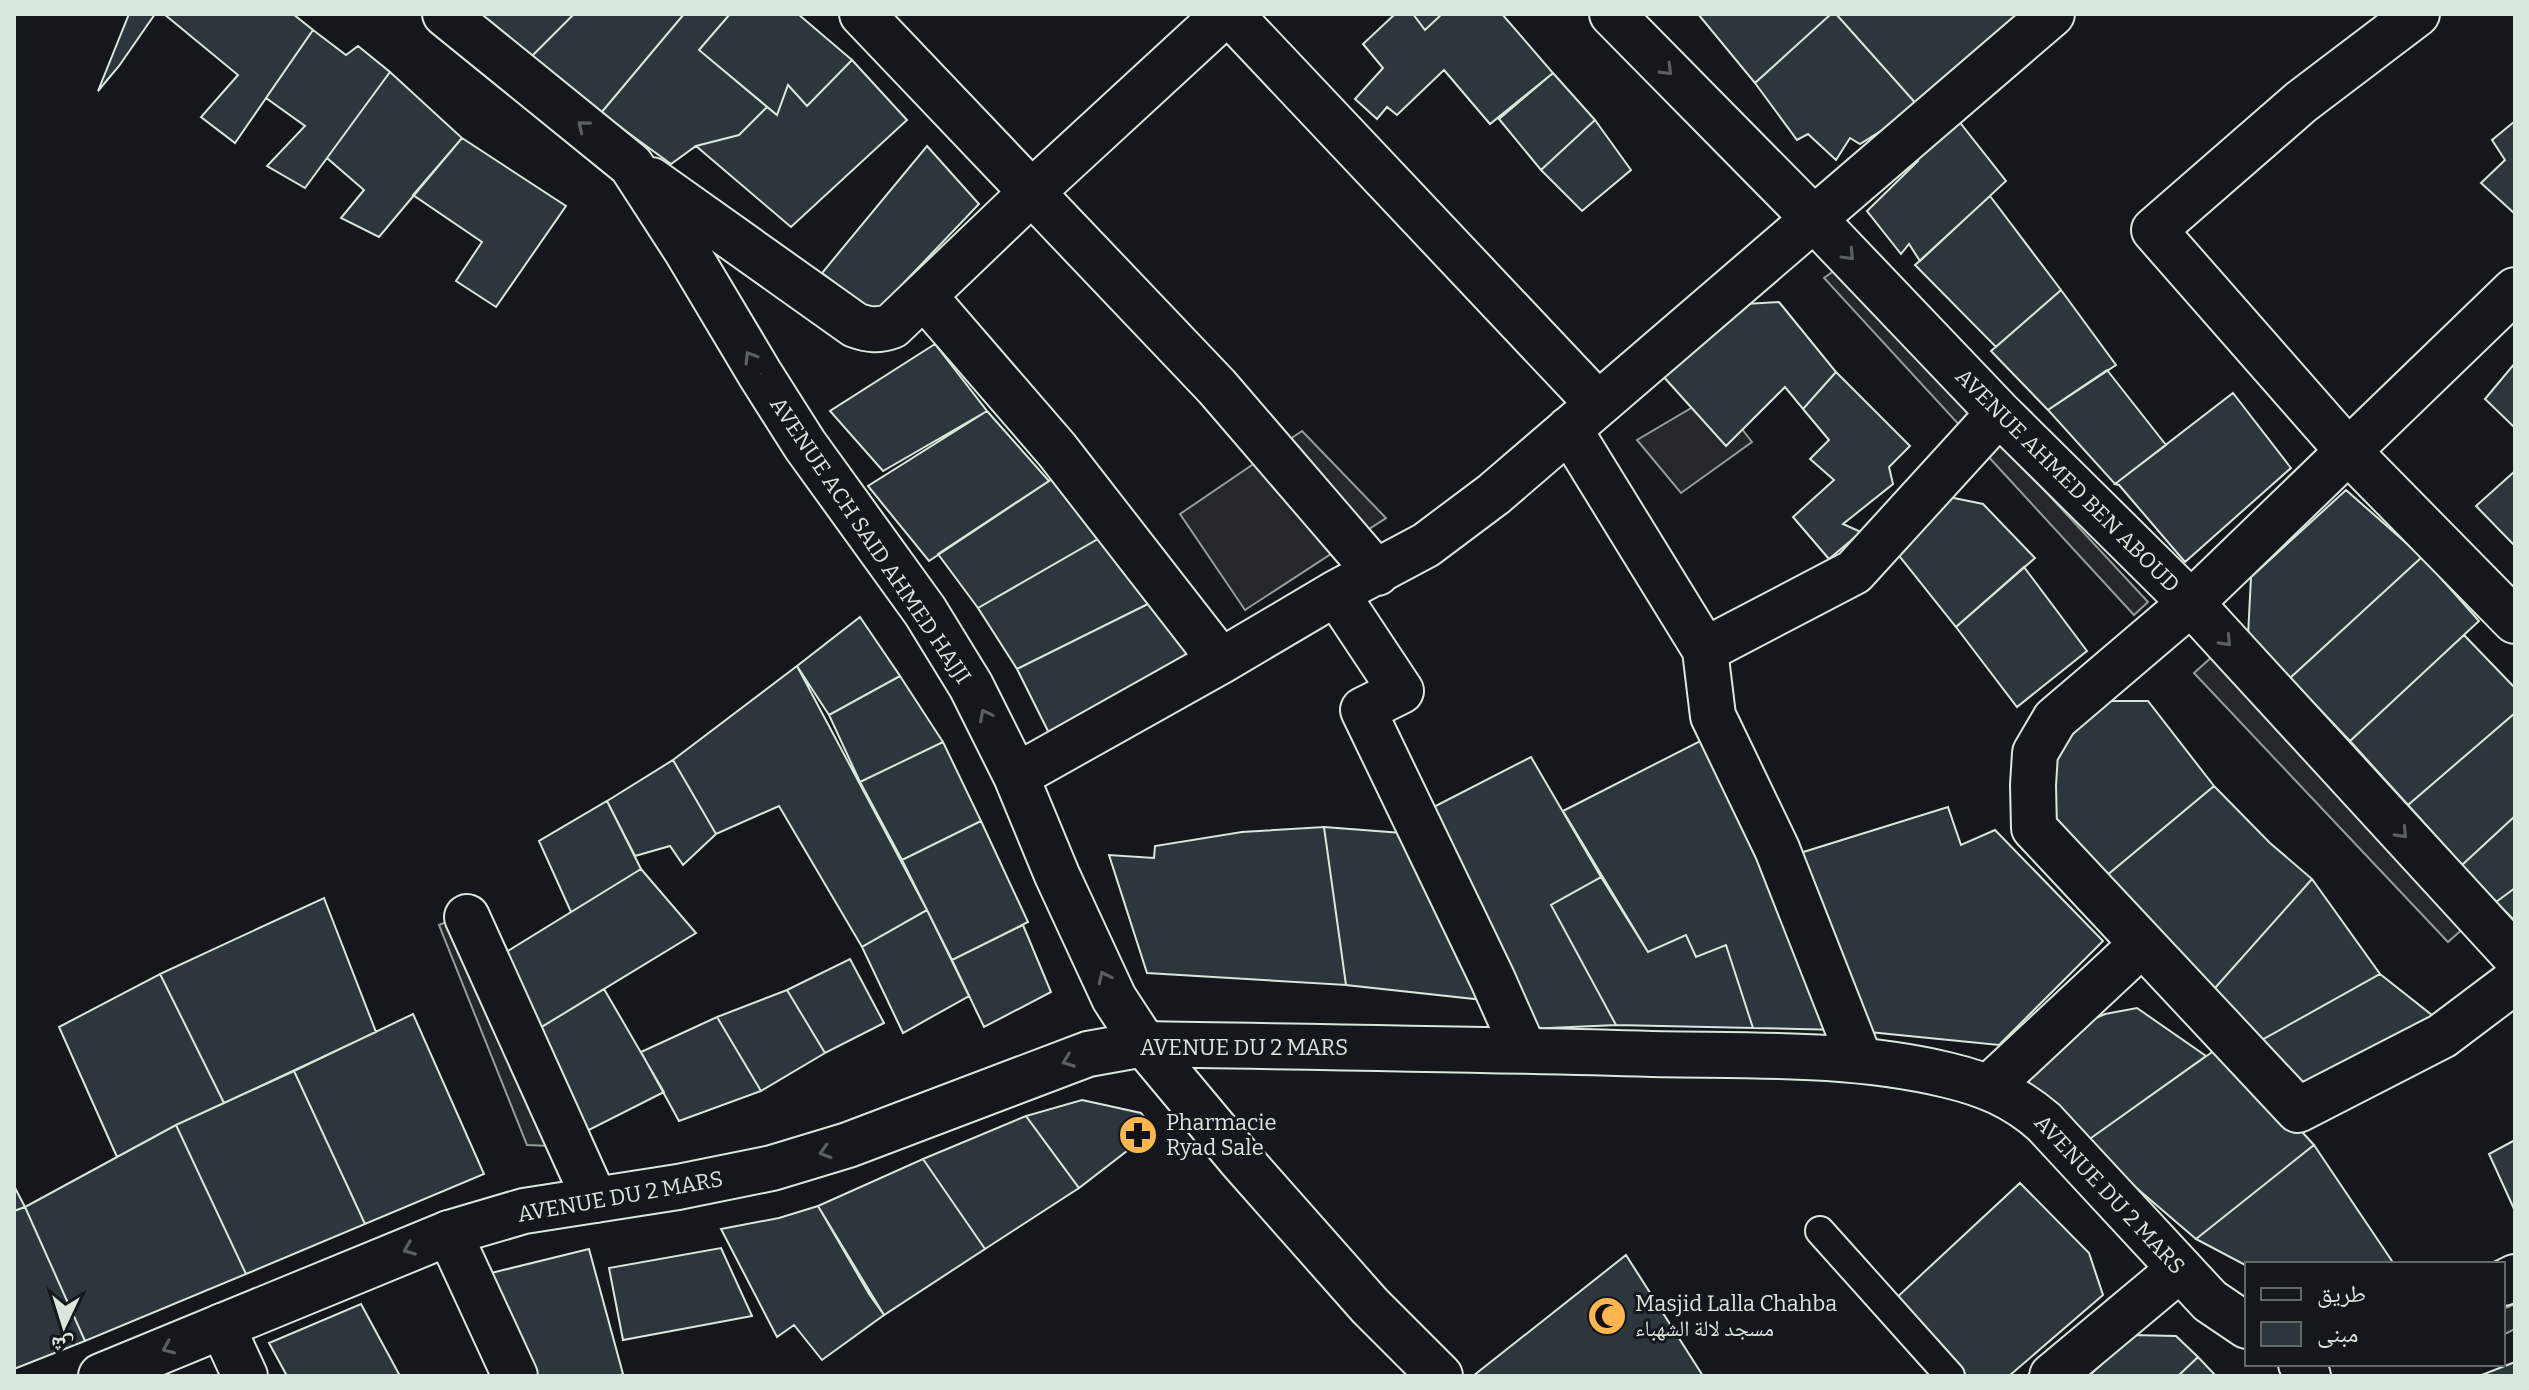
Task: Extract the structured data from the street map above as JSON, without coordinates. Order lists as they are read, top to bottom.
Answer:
{
  "streets": {
    "street": ["AVENUE AHMED BEN ABOUD", "AVENUE ACH SAID AHMED HAJJI", "AVENUE DU 2 MARS"]
  },
  "crossings": [
    ["AVENUE ACH SAID AHMED HAJJI", "AVENUE DU 2 MARS"]
  ],
  "one_way": ["AVENUE DU 2 MARS"],
  "places": {
    "pharmacy": ["Pharmacie Ryad Sale"],
    "mosque": ["Masjid Lalla Chahba مسجد لالة الشهباء"]
  },
  "legend": ["طريق", "مبنى"],
  "north": "bottom"
}
